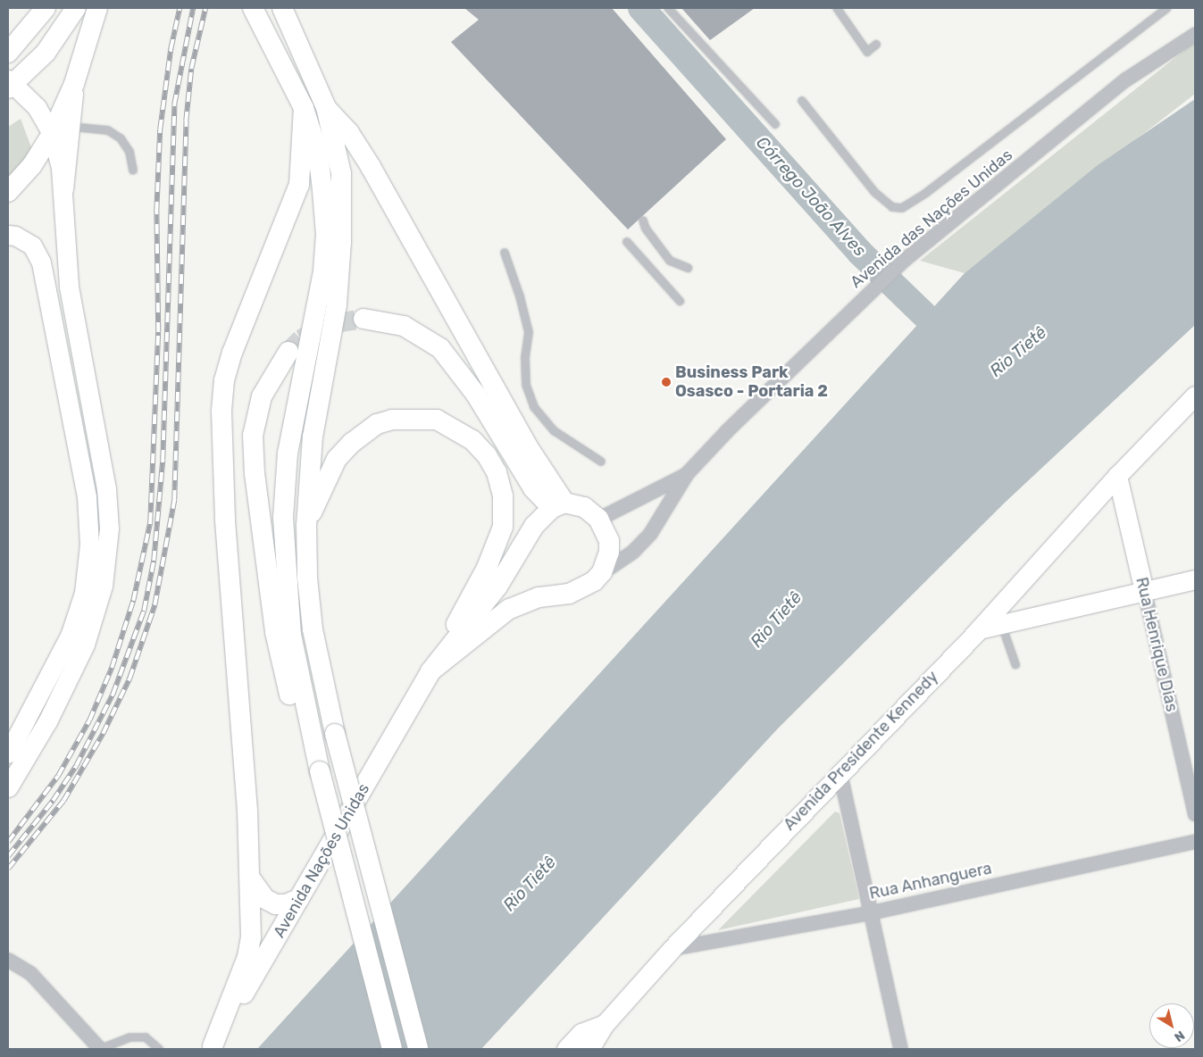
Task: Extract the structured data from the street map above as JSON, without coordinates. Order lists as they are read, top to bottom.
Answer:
{
  "streets": {
    "main road": ["Rua Henrique Dias", "Avenida Presidente Kennedy", "Avenida Nações Unidas"],
    "street": ["Avenida das Nações Unidas", "Rua Anhanguera"]
  },
  "crossings": [
    ["Rua Henrique Dias", "Avenida Presidente Kennedy"],
    ["Avenida Presidente Kennedy", "Rua Anhanguera"]
  ],
  "water": ["Córrego João Alves", "Rio Tietê"],
  "places": ["Business Park Osasco - Portaria 2"],
  "north": "bottom right"
}
